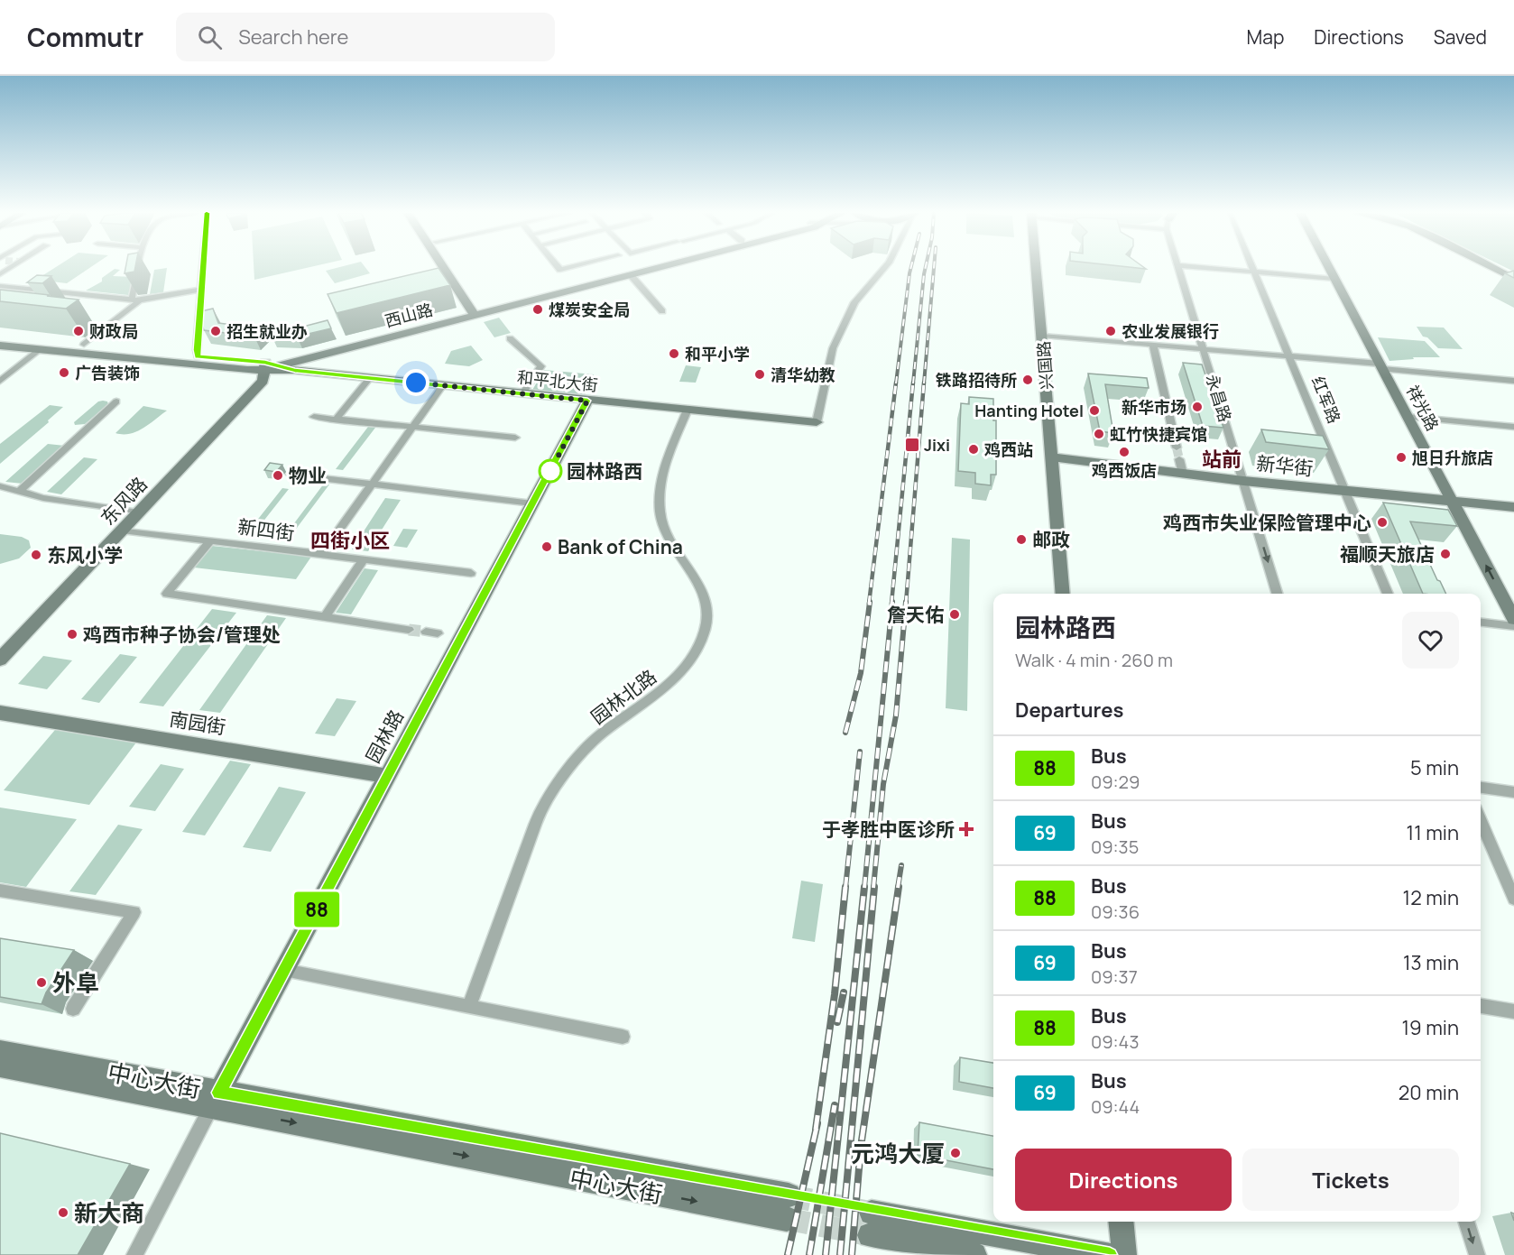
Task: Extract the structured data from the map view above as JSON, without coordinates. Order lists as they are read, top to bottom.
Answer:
{
  "streets": {
    "main road": [
      "西山路",
      "兴国路",
      "和平北大街",
      "祥光路",
      "新华街",
      "东风路",
      "南园街",
      "园林路",
      "中心大街"
    ],
    "street": [
      "永昌路",
      "红军路",
      "新四街",
      "园林北路"
    ]
  },
  "crossings": [
    ["西山路", "和平北大街"],
    ["西山路", "东风路"],
    ["兴国路", "新华街"],
    ["和平北大街", "东风路"],
    ["和平北大街", "园林北路"],
    ["和平北大街", "园林路"],
    ["永昌路", "新华街"],
    ["红军路", "新华街"],
    ["祥光路", "新华街"],
    ["东风路", "新四街"],
    ["南园街", "园林路"],
    ["园林路", "中心大街"]
  ],
  "districts": ["站前", "四街小区"],
  "places": {
    "other": [
      "煤炭安全局",
      "财政局",
      "招生就业办",
      "农业发展银行",
      "和平小学",
      "广告装饰",
      "清华幼教",
      "铁路招待所",
      "新华市场",
      "Hanting Hotel",
      "虹竹快捷宾馆",
      "鸡西站",
      "鸡西饭店",
      "旭日升旅店",
      "园林路西",
      "物业",
      "鸡西市失业保险管理中心",
      "邮政",
      "Bank of China",
      "福顺天旅店",
      "东风小学",
      "詹天佑",
      "鸡西市种子协会/管理处",
      "外阜",
      "元鸿大厦",
      "新大商"
    ],
    "transit": ["Jixi"],
    "health": ["于孝胜中医诊所"]
  },
  "lines": ["bus line 88"],
  "page": {
    "header": "Commutr",
    "search": "Search here",
    "nav": ["Map", "Directions", "Saved"],
    "on_map": "88",
    "heading": [
      ["园林路西", "Walk · 4 min · 260 m"],
      "Departures"
    ],
    "list": [
      {
        "mark": "88",
        "name": "Bus",
        "note": "09:29",
        "value": "5 min"
      },
      {
        "mark": "69",
        "name": "Bus",
        "note": "09:35",
        "value": "11 min"
      },
      {
        "mark": "88",
        "name": "Bus",
        "note": "09:36",
        "value": "12 min"
      },
      {
        "mark": "69",
        "name": "Bus",
        "note": "09:37",
        "value": "13 min"
      },
      {
        "mark": "88",
        "name": "Bus",
        "note": "09:43",
        "value": "19 min"
      },
      {
        "mark": "69",
        "name": "Bus",
        "note": "09:44",
        "value": "20 min"
      }
    ],
    "buttons": ["Directions", "Tickets"]
  }
}
